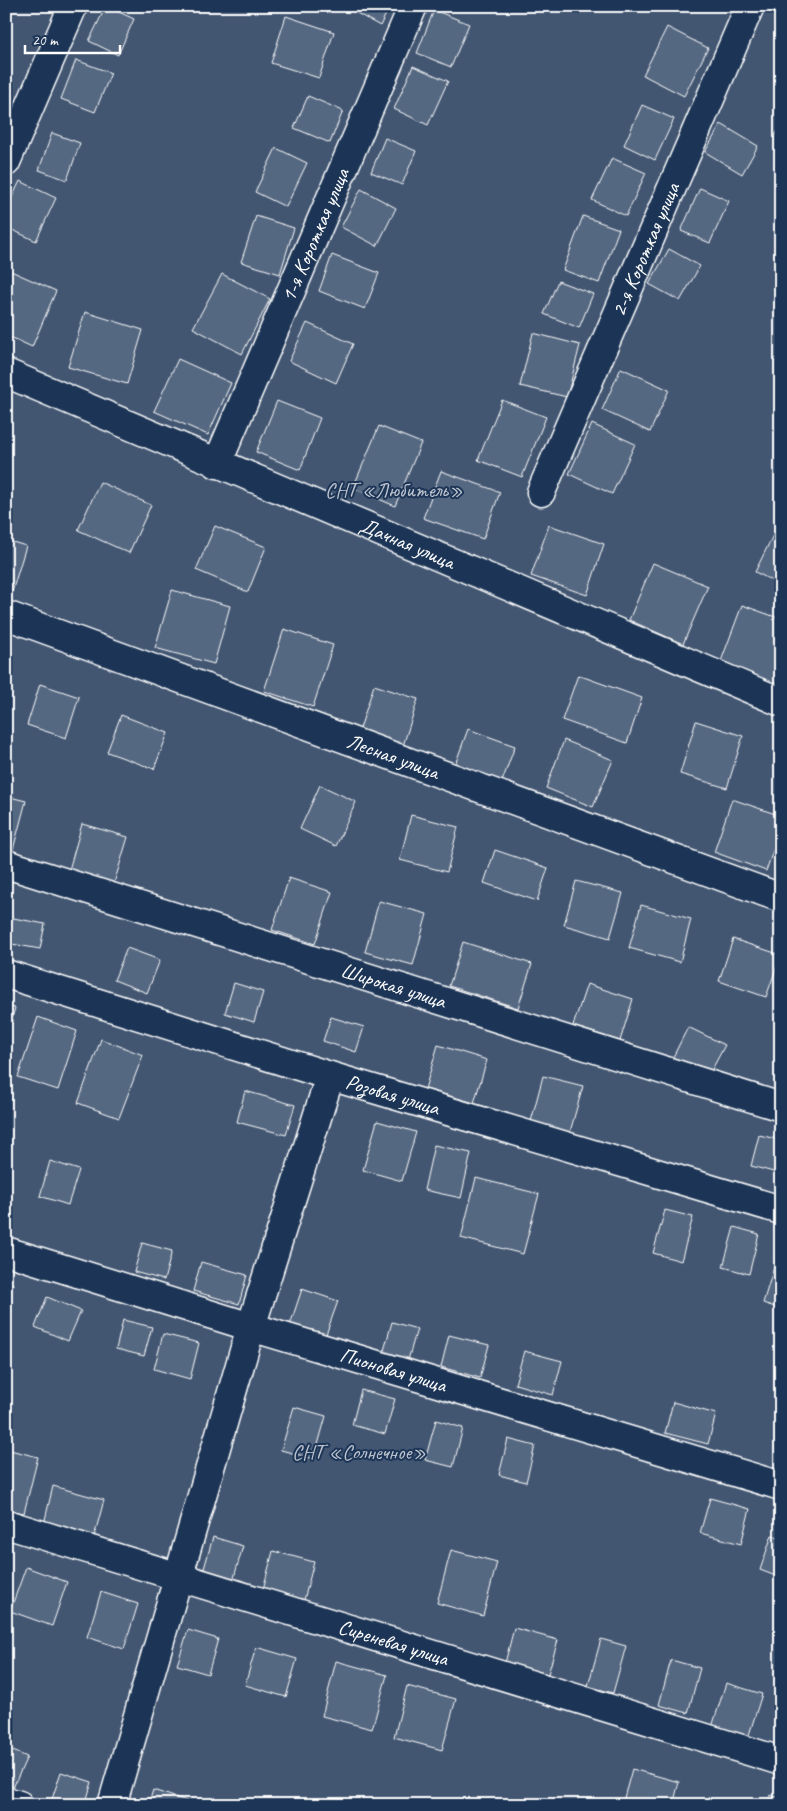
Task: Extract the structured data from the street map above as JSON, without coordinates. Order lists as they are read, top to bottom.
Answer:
{
  "streets": {
    "street": [
      "1-я Короткая улица",
      "2-я Короткая улица",
      "Дачная улица",
      "Лесная улица",
      "Широкая улица",
      "Розовая улица",
      "Пионовая улица",
      "Сиреневая улица"
    ]
  },
  "crossings": [
    ["1-я Короткая улица", "Дачная улица"]
  ],
  "parks": ["СНТ «Любитель»", "СНТ «Солнечное»"],
  "scale_bar": "20 m"
}
